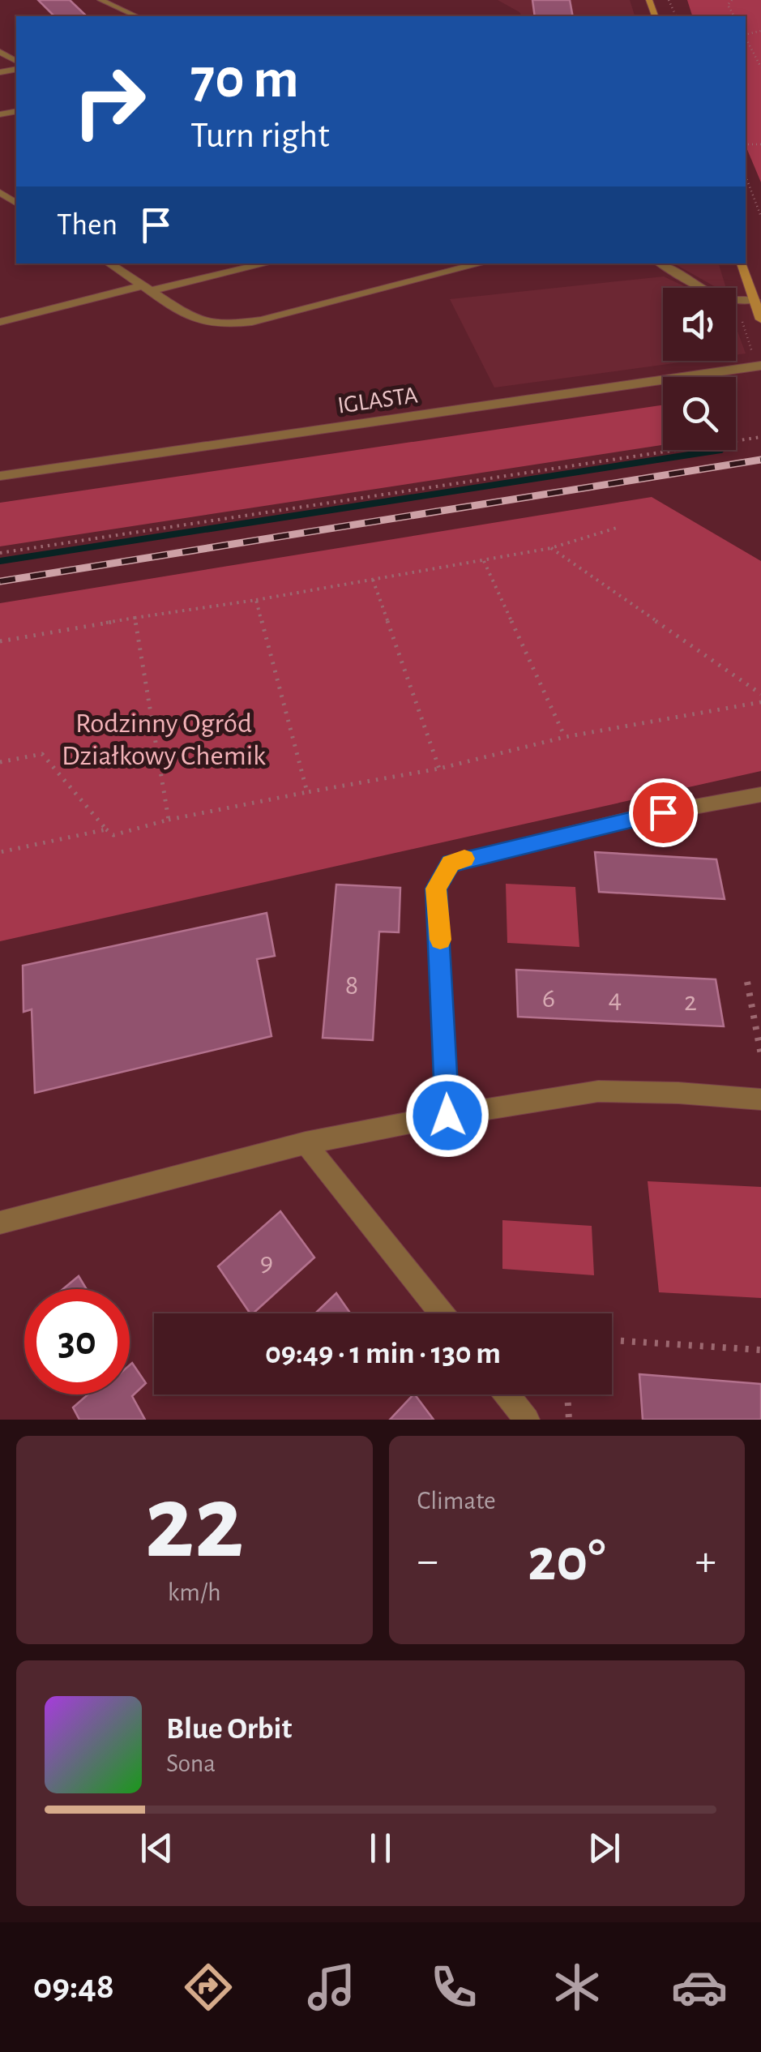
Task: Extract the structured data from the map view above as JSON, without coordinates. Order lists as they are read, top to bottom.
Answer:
{
  "streets": {
    "lane": ["IGLASTA"]
  },
  "parks": ["Rodzinny Ogród Działkowy Chemik"],
  "house_numbers": [
    "8",
    "6",
    "4",
    "2",
    "9"
  ],
  "page": {
    "turn": ["70 m", "Turn right"],
    "then": "Then",
    "limit": "30",
    "trip": "09:49 · 1 min · 130 m",
    "tile": [
      ["22", "km/h"],
      "Climate"
    ],
    "heat": ["−", "20°", "+"],
    "song": ["Blue Orbit", "Sona"],
    "tabs": "09:48"
  }
}
